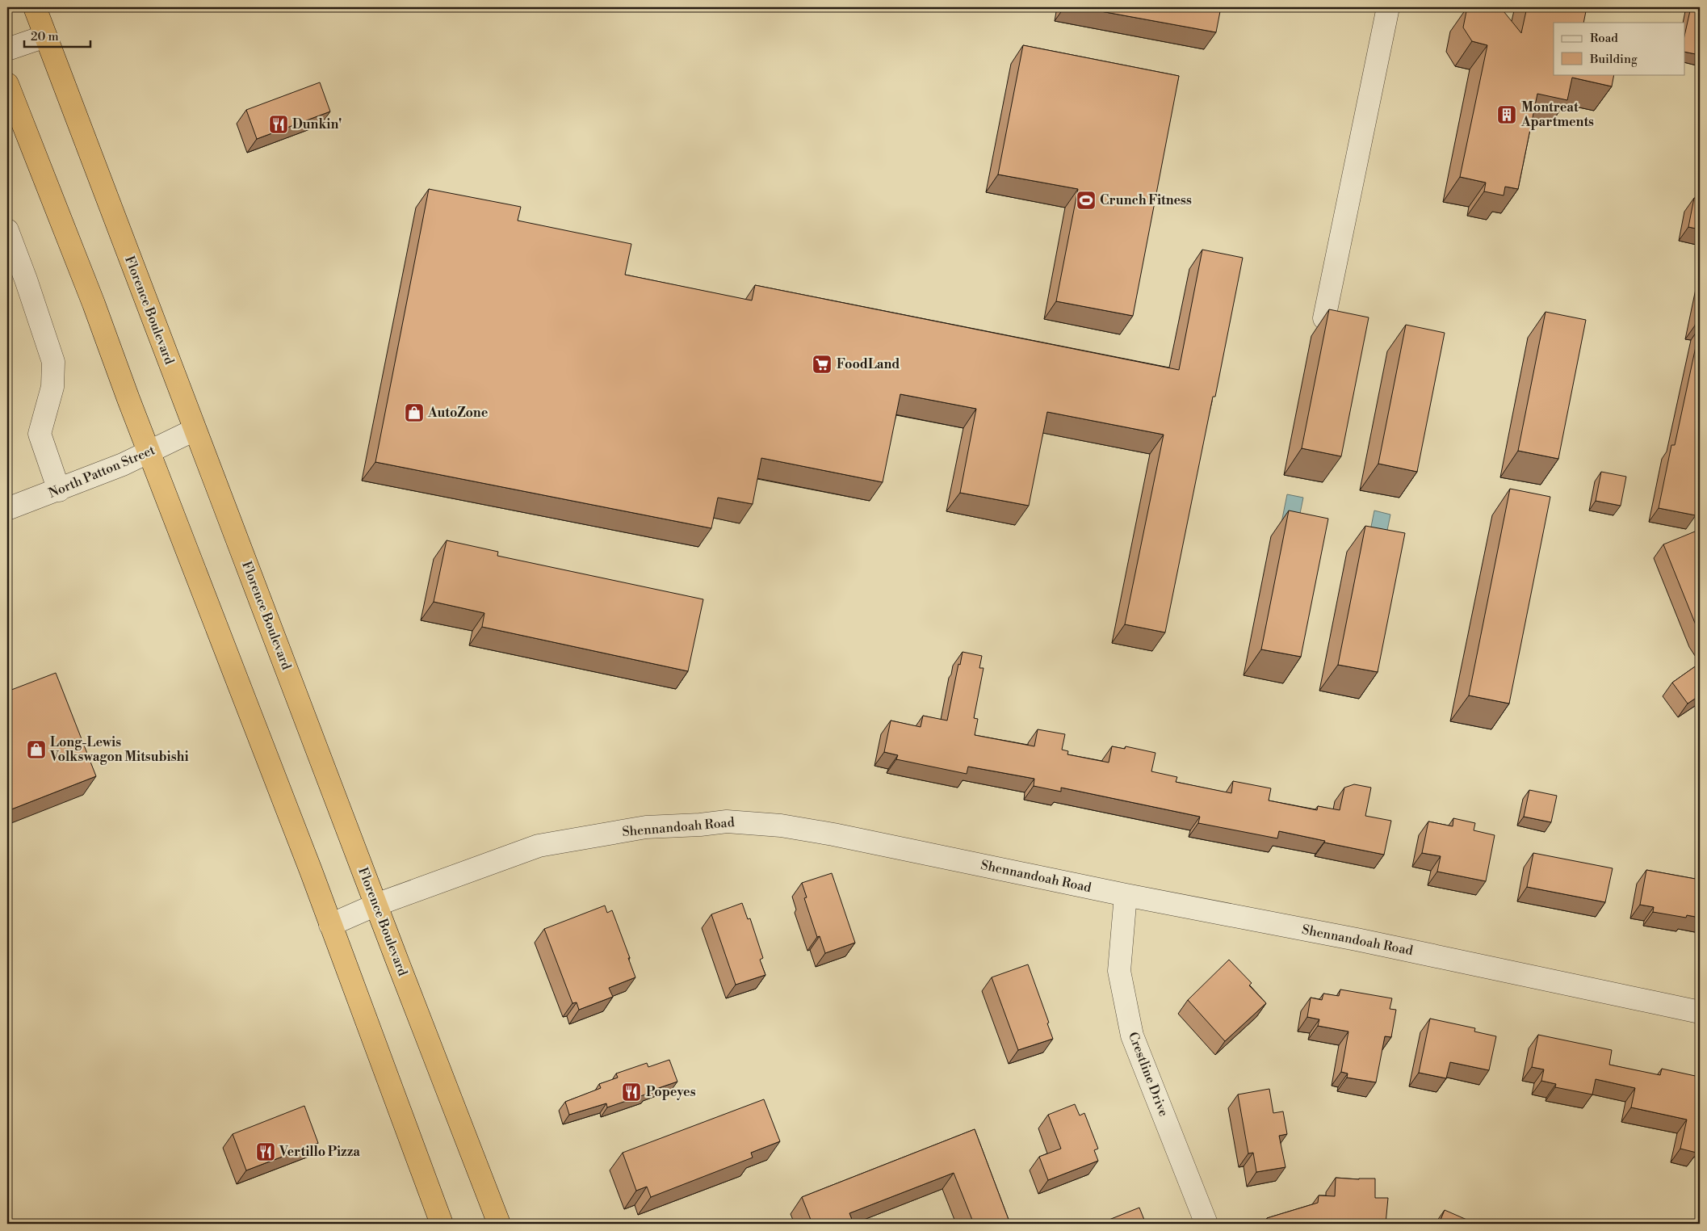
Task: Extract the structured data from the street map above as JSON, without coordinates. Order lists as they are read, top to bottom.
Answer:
{
  "streets": {
    "highway": ["Florence Boulevard"],
    "street": ["North Patton Street", "Shennandoah Road", "Crestline Drive"]
  },
  "crossings": [
    ["Florence Boulevard", "North Patton Street"],
    ["Florence Boulevard", "Shennandoah Road"],
    ["Shennandoah Road", "Crestline Drive"]
  ],
  "places": {
    "building": ["Montreat Apartments"],
    "restaurant": ["Dunkin'", "Popeyes", "Vertillo Pizza"],
    "sports": ["Crunch Fitness"],
    "supermarket": ["FoodLand"],
    "shop": ["AutoZone", "Long-Lewis Volkswagon Mitsubishi"]
  },
  "legend": ["Road", "Building"],
  "scale_bar": "20 m"
}
